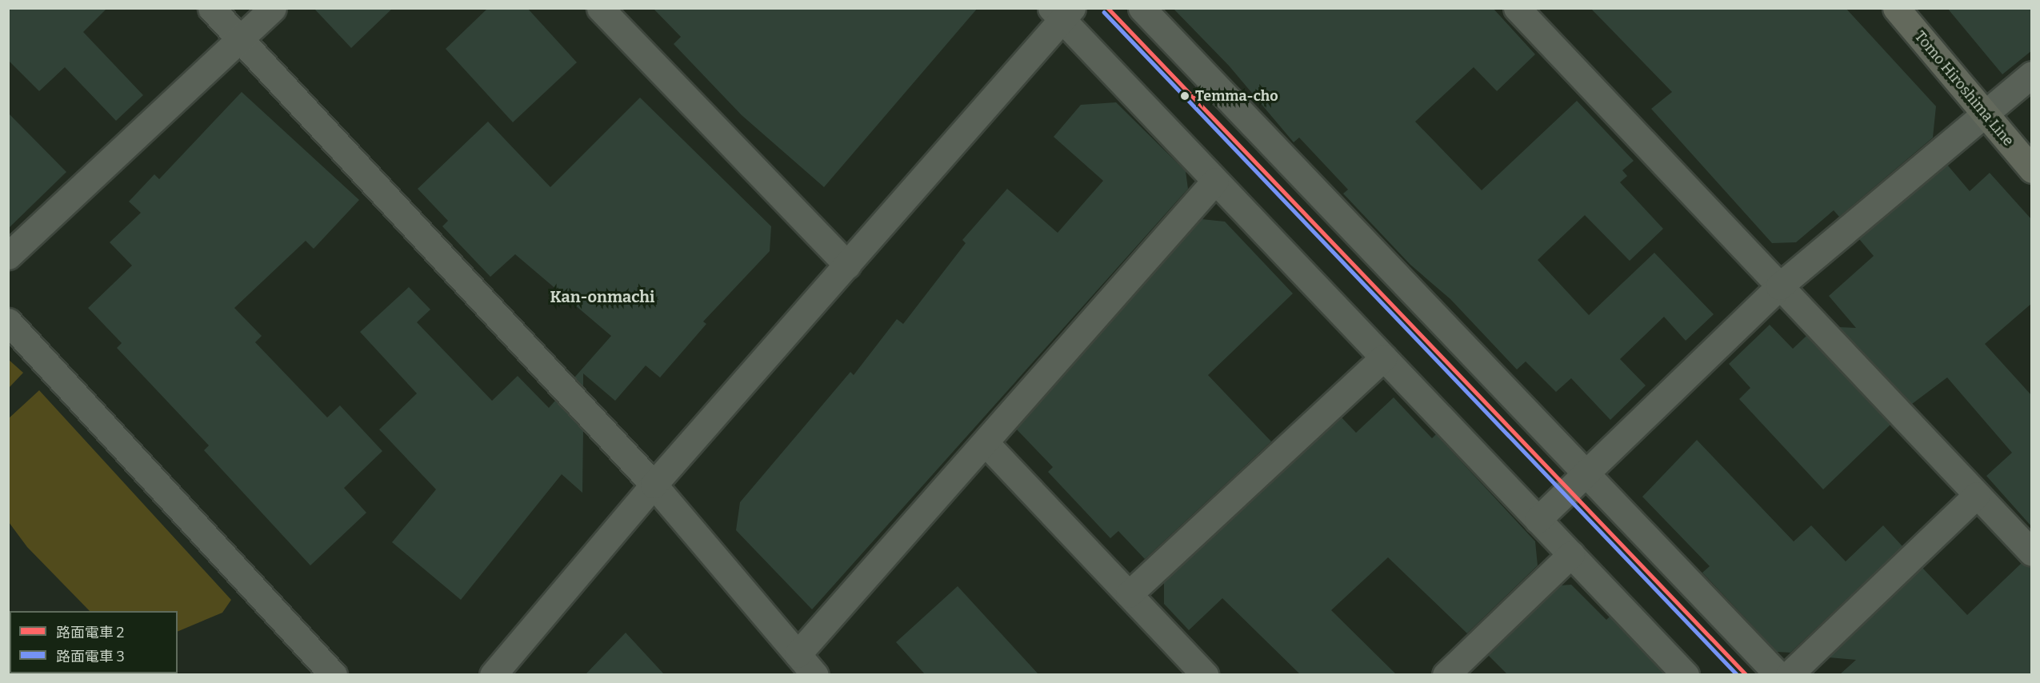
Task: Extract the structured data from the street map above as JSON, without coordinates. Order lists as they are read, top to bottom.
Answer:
{
  "streets": {
    "main road": ["Tomo Hiroshima Line"]
  },
  "districts": ["Kan-onmachi"],
  "places": ["Temma-cho"],
  "lines": ["tram line 2", "tram line 3"],
  "legend": ["路面電車 2", "路面電車 3"]
}
